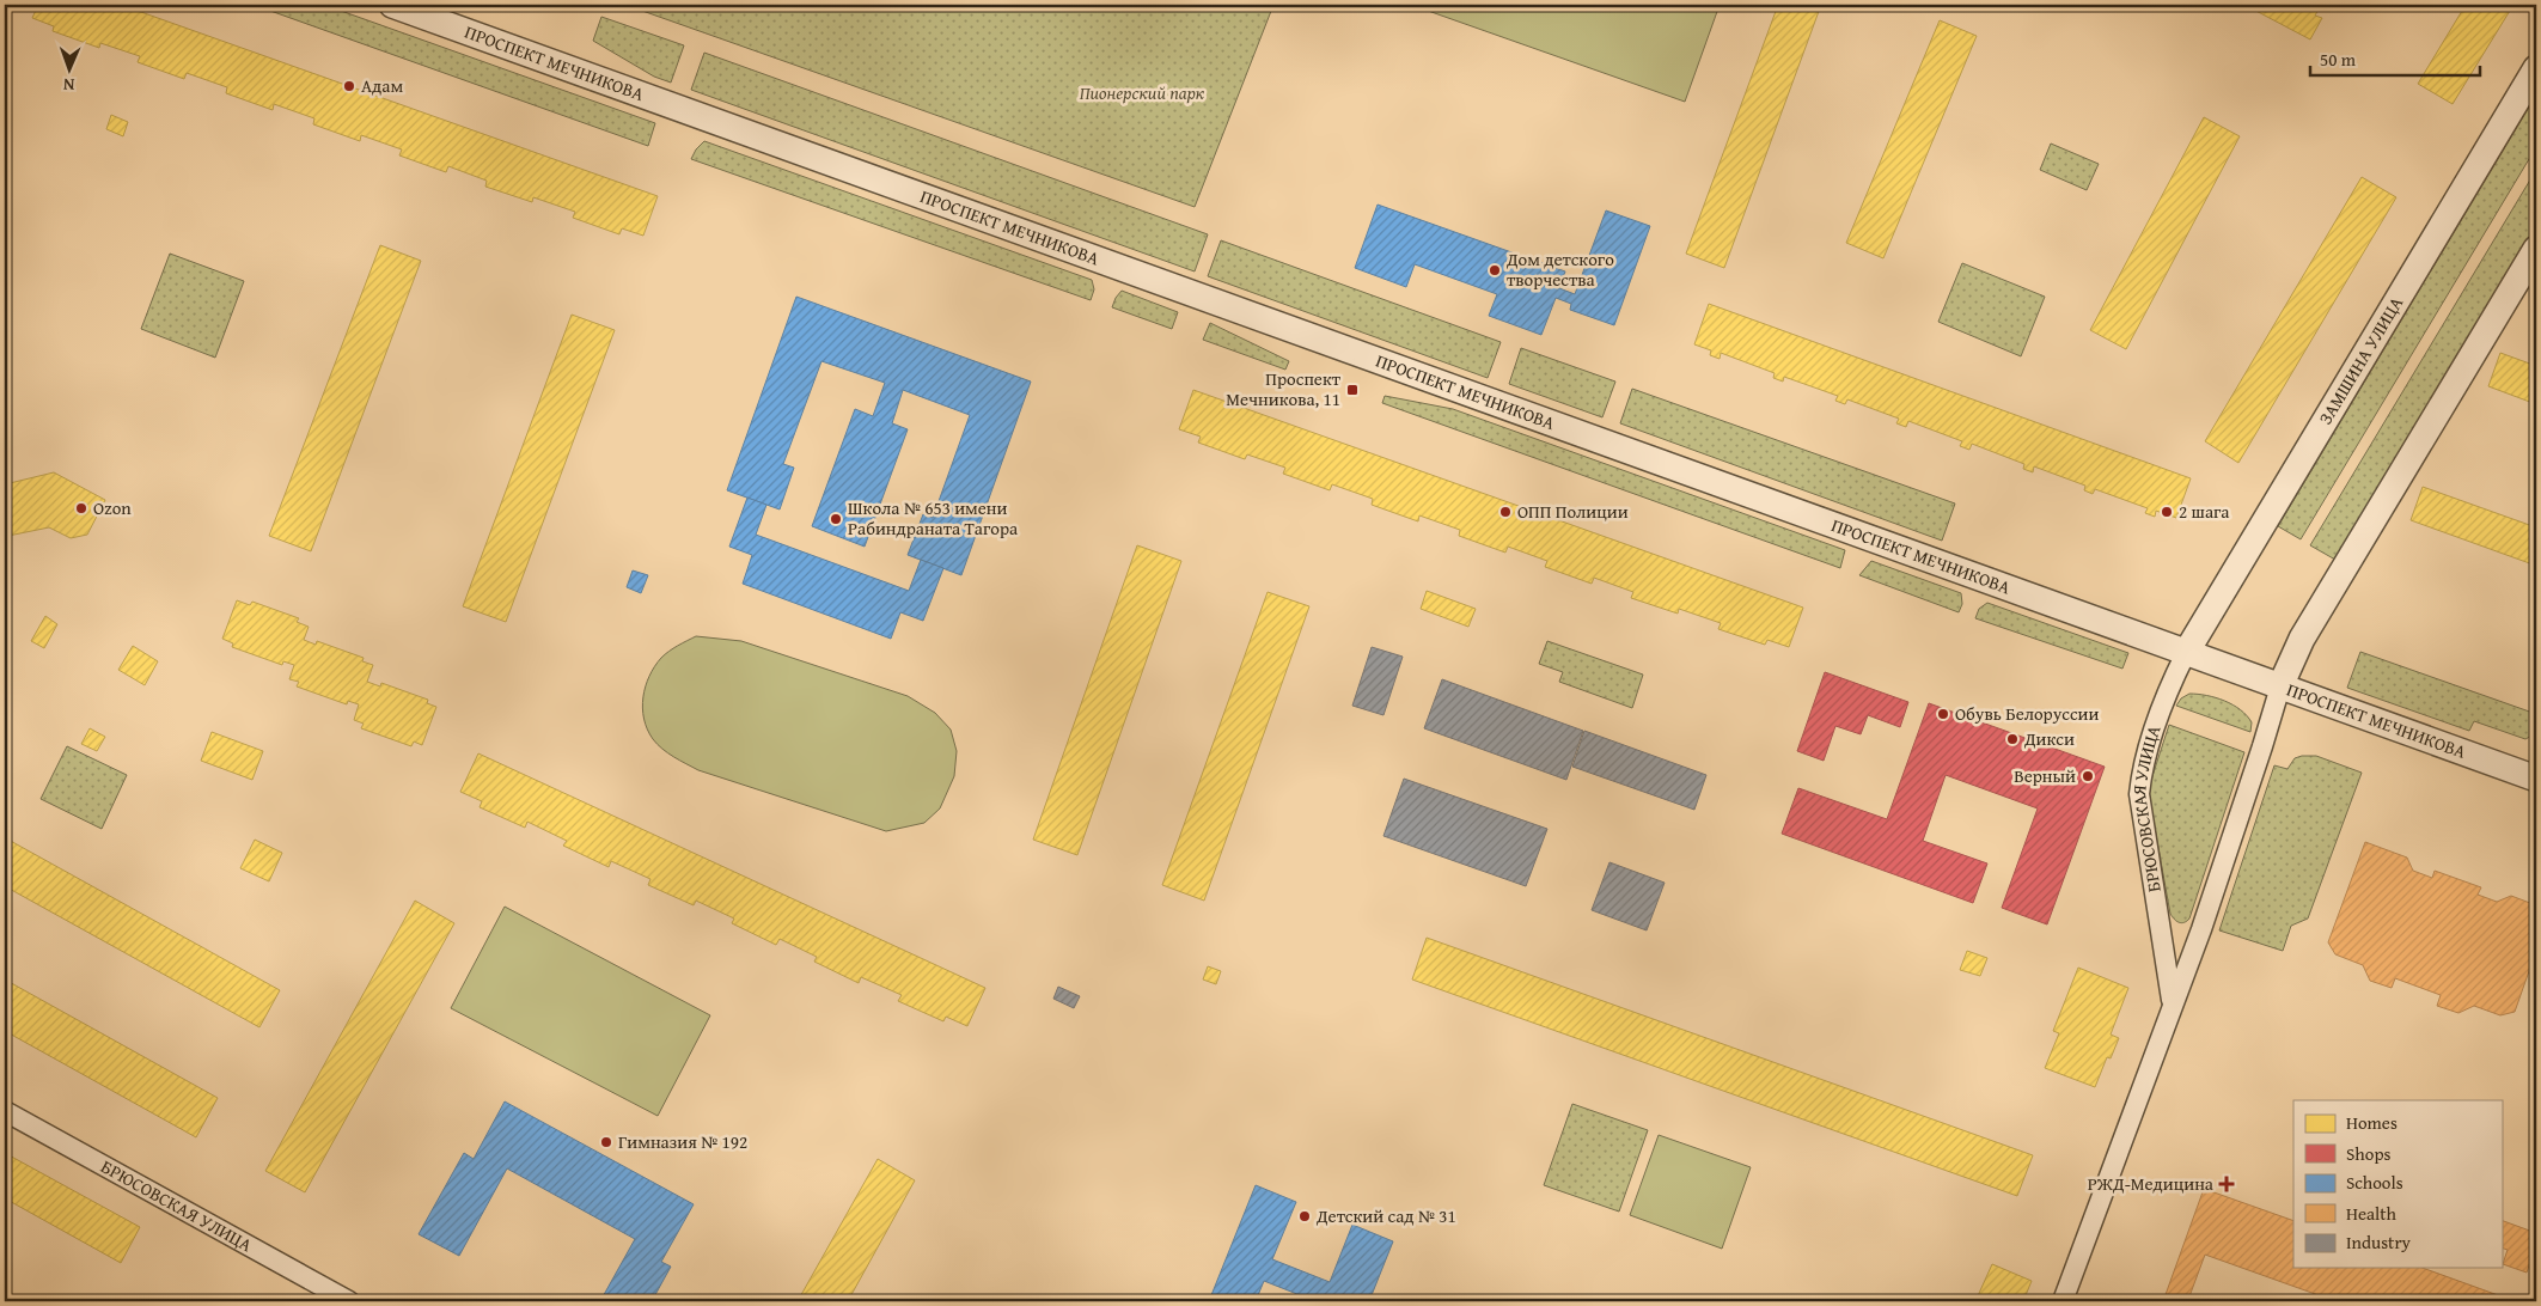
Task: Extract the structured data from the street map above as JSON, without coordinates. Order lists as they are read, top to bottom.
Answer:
{
  "streets": {
    "street": ["ПРОСПЕКТ МЕЧНИКОВА", "ЗАМШИНА УЛИЦА", "БРЮСОВСКАЯ УЛИЦА"]
  },
  "crossings": [
    ["ПРОСПЕКТ МЕЧНИКОВА", "ЗАМШИНА УЛИЦА"],
    ["ПРОСПЕКТ МЕЧНИКОВА", "БРЮСОВСКАЯ УЛИЦА"],
    ["ЗАМШИНА УЛИЦА", "БРЮСОВСКАЯ УЛИЦА"]
  ],
  "parks": ["Пионерский парк"],
  "places": {
    "other": [
      "Адам",
      "Дом детского творчества",
      "Ozon",
      "ОПП Полиции",
      "2 шага",
      "Школа № 653 имени Рабиндраната Тагора",
      "Обувь Белоруссии",
      "Дикси",
      "Верный",
      "Гимназия № 192",
      "Детский сад № 31"
    ],
    "transit": ["Проспект Мечникова, 11"],
    "health": ["РЖД-Медицина"]
  },
  "legend": [
    "Homes",
    "Shops",
    "Schools",
    "Health",
    "Industry"
  ],
  "scale_bar": "50 m",
  "north": "bottom"
}
